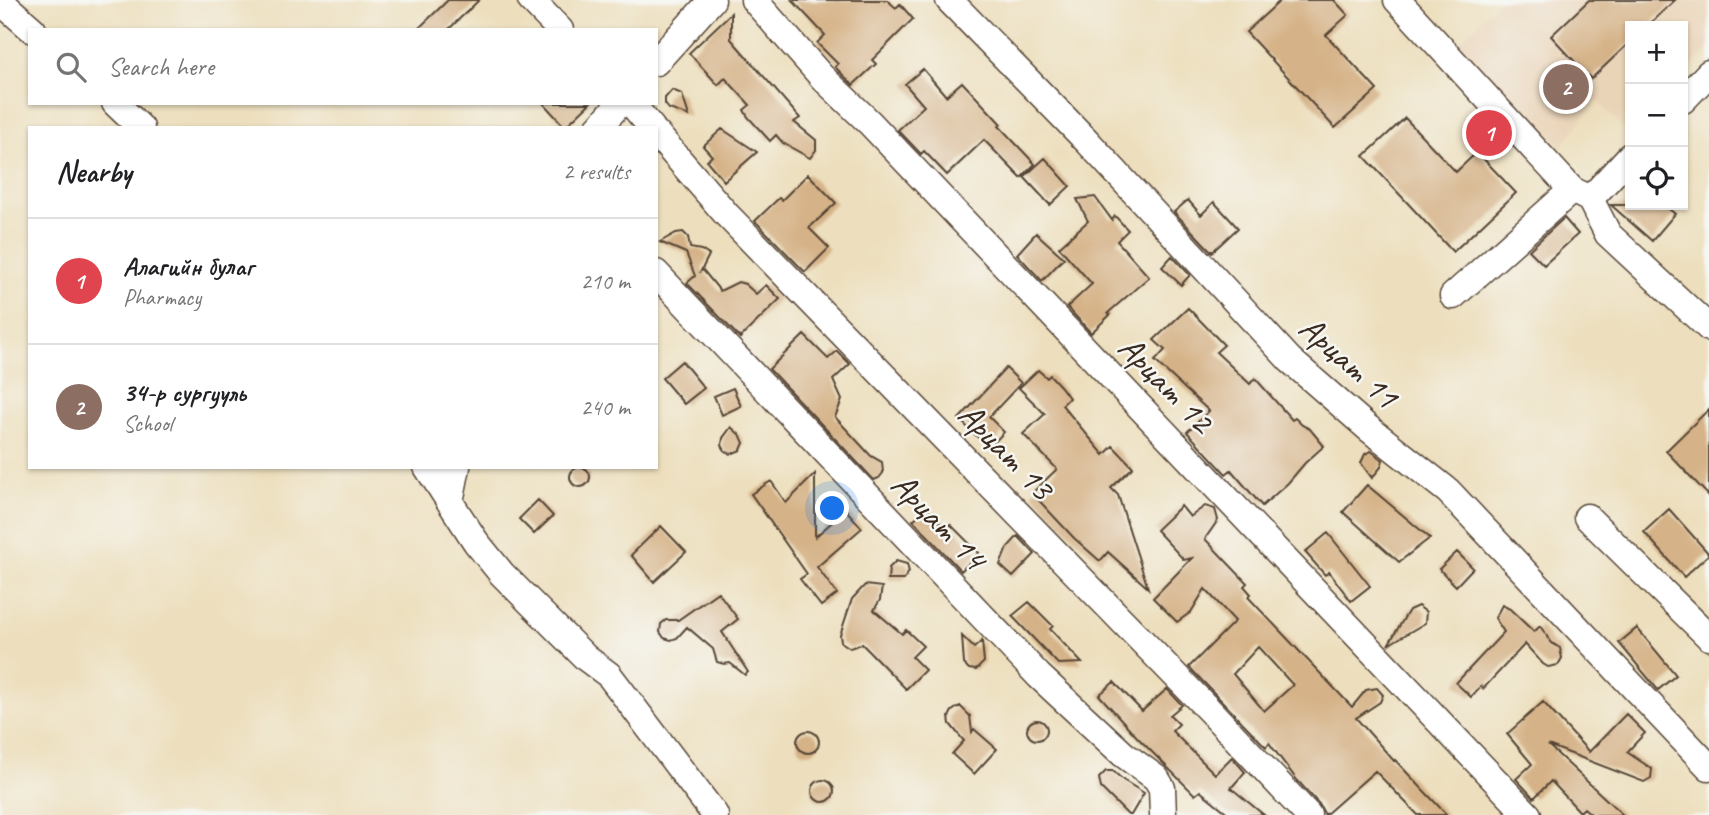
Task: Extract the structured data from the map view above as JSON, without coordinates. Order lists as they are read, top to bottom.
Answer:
{
  "streets": {
    "street": [
      "Арцат 11",
      "Арцат 12",
      "Арцат 13",
      "Арцат 14"
    ]
  },
  "page": {
    "map_buttons": ["+", "−"],
    "search": "Search here",
    "pins": ["2", "1"],
    "heading": ["Nearby", "2 results"],
    "list": [
      {
        "mark": "1",
        "name": "Алагийн булаг",
        "note": "Pharmacy",
        "value": "210 m"
      },
      {
        "mark": "2",
        "name": "34-р сургууль",
        "note": "School",
        "value": "240 m"
      }
    ]
  }
}
